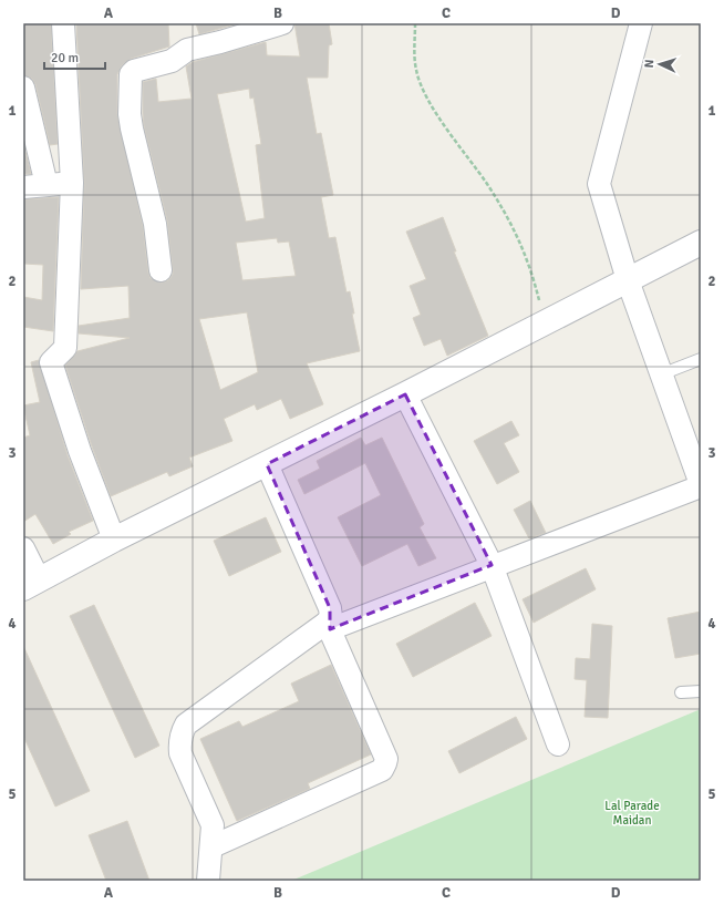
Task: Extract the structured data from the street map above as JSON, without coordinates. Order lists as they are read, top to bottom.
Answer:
{
  "parks": ["Lal Parade Maidan"],
  "scale_bar": "20 m",
  "north": "left",
  "grid": {
    "columns": [
      "A",
      "B",
      "C",
      "D"
    ],
    "rows": [
      "1",
      "2",
      "3",
      "4",
      "5"
    ]
  }
}
